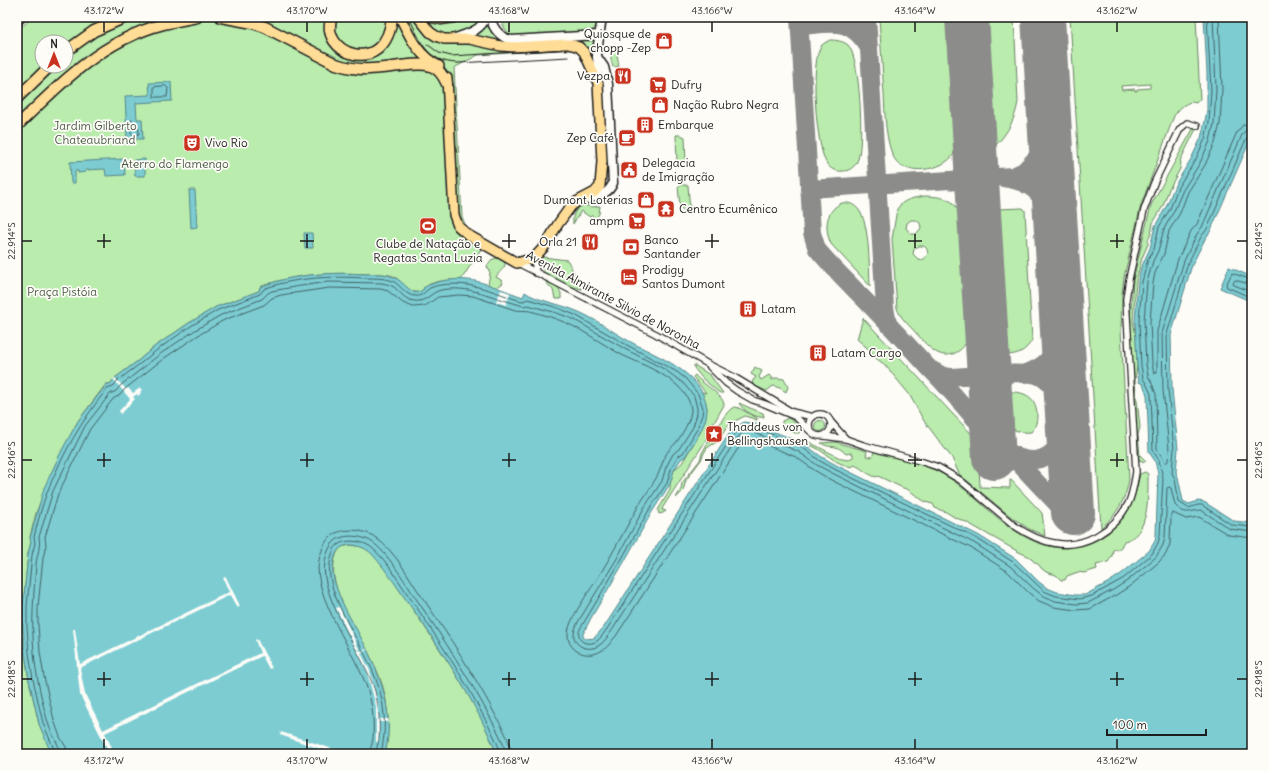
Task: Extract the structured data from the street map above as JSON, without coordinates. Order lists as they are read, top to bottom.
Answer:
{
  "streets": {
    "main road": ["Avenida Almirante Silvio de Noronha"]
  },
  "parks": ["Jardim Gilberto Chateaubriand", "Aterro do Flamengo", "Praça Pistóia"],
  "places": {
    "shop": ["Quiosque de chopp -Zep", "Nação Rubro Negra", "Dumont Loterias"],
    "restaurant": ["Vezpa", "Orla 21"],
    "supermarket": ["Dufry", "ampm"],
    "building": ["Embarque", "Latam", "Latam Cargo"],
    "cafe": ["Zep Café"],
    "theatre": ["Vivo Rio"],
    "public building": ["Delegacia de Imigração"],
    "temple": ["Centro Ecumênico"],
    "sports": ["Clube de Natação e Regatas Santa Luzia"],
    "bank": ["Banco Santander"],
    "hotel": ["Prodigy Santos Dumont"],
    "place": ["Thaddeus von Bellingshausen"]
  },
  "scale_bar": "100 m",
  "north": "top",
  "coordinates": [
    "43.172°W",
    "43.170°W",
    "43.168°W",
    "43.166°W",
    "43.164°W",
    "43.162°W",
    "22.914°S",
    "22.916°S",
    "22.918°S"
  ]
}
